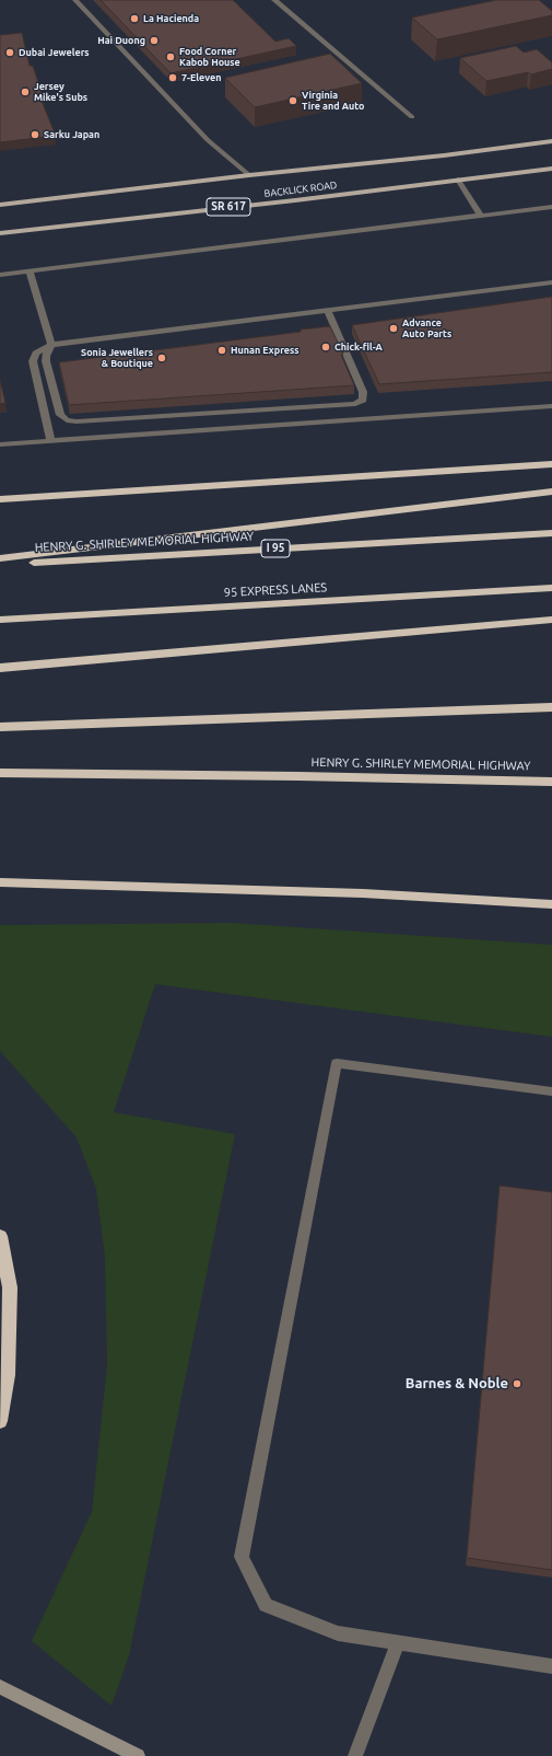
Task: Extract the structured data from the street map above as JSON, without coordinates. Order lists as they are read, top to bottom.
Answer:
{
  "streets": {
    "highway": ["HENRY G. SHIRLEY MEMORIAL HIGHWAY", "I 95", "95 EXPRESS LANES"],
    "main road": ["BACKLICK ROAD", "SR 617"]
  },
  "places": [
    "La Hacienda",
    "Hai Duong",
    "Dubai Jewelers",
    "Food Corner Kabob House",
    "7-Eleven",
    "Jersey Mike's Subs",
    "Virginia Tire and Auto",
    "Sarku Japan",
    "Advance Auto Parts",
    "Chick-fil-A",
    "Hunan Express",
    "Sonia Jewellers & Boutique",
    "Barnes & Noble"
  ]
}
